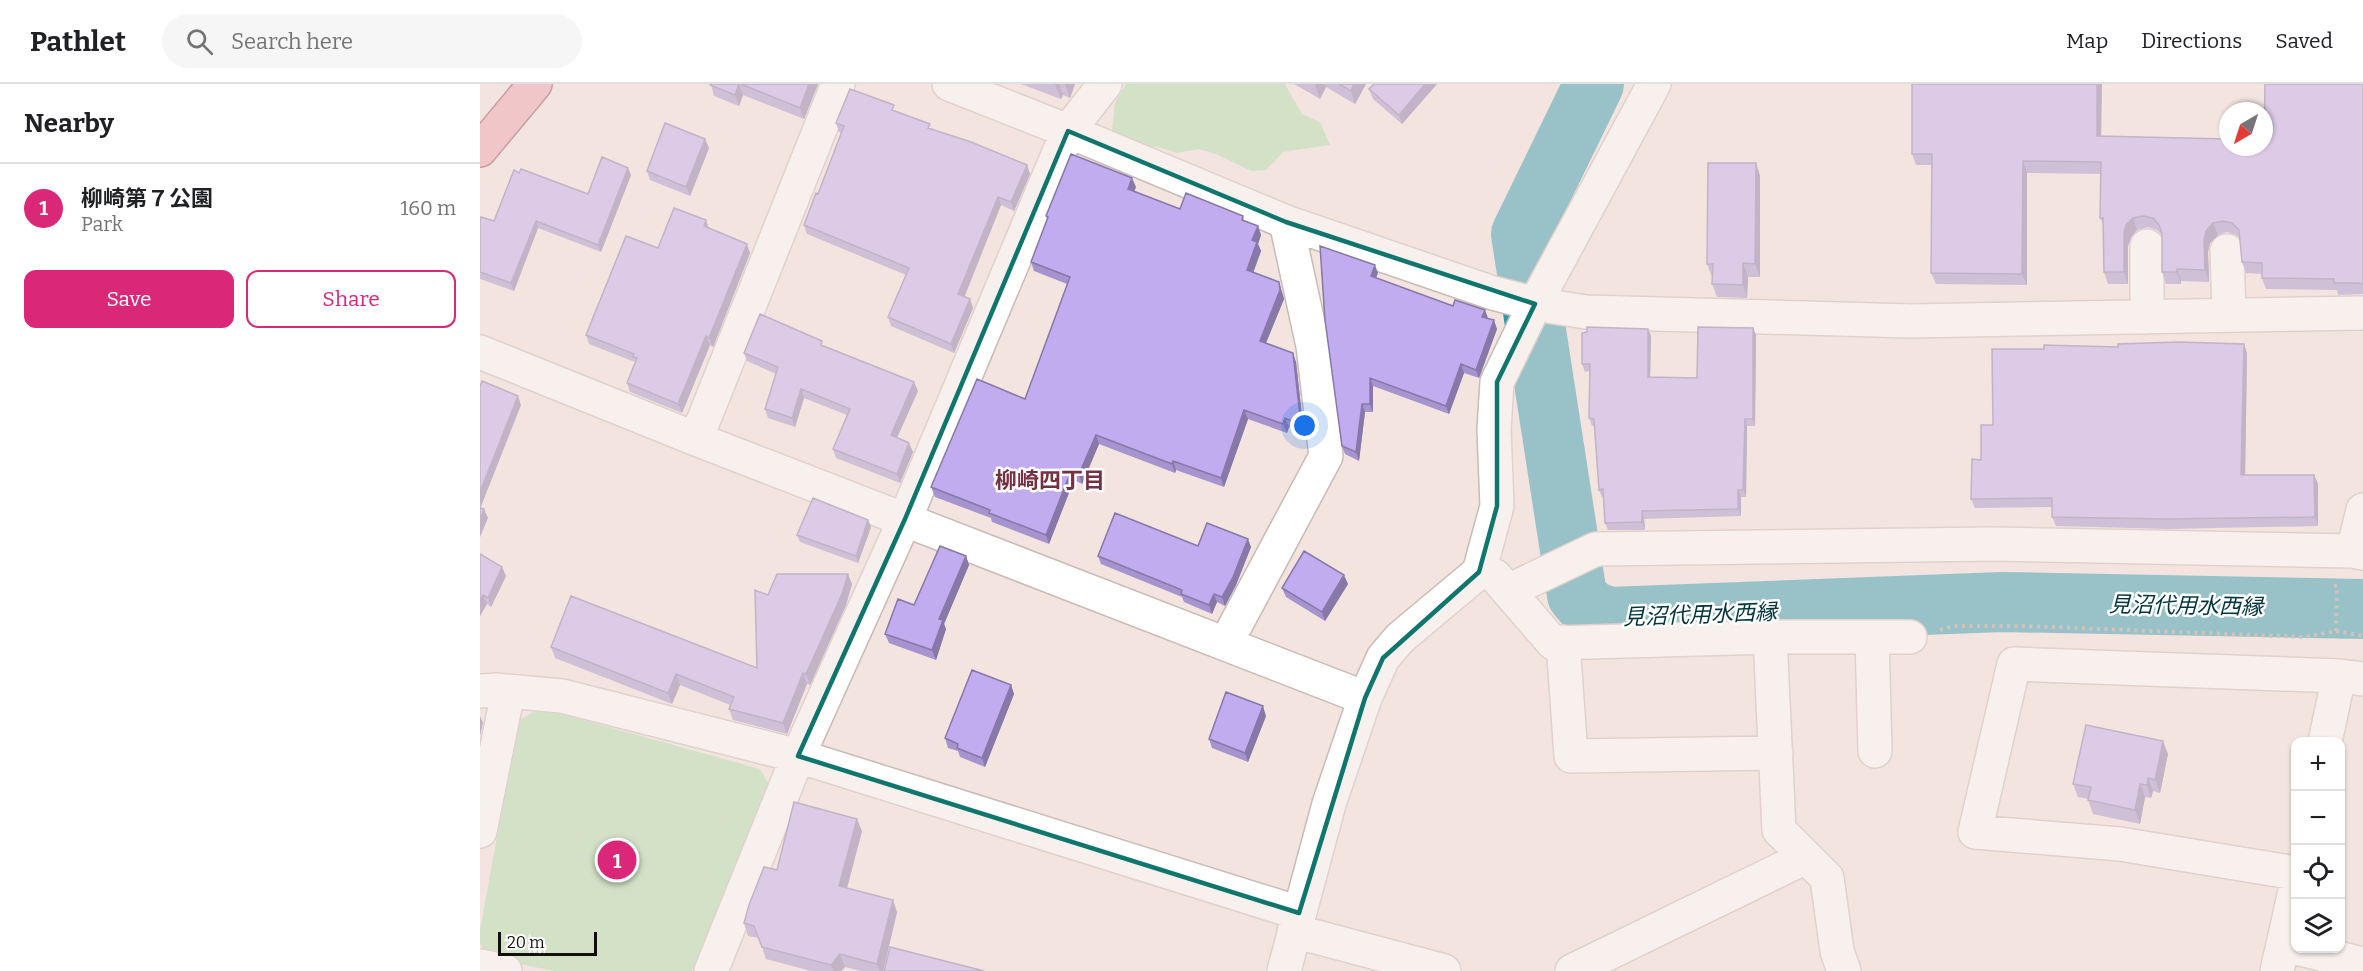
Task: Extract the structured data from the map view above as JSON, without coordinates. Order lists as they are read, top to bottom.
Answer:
{
  "districts": ["柳崎四丁目"],
  "water": ["見沼代用水西縁"],
  "scale_bar": "20 m",
  "north": "bottom left",
  "page": {
    "header": "Pathlet",
    "search": "Search here",
    "nav": ["Map", "Directions", "Saved"],
    "heading": "Nearby",
    "list": [
      {
        "mark": "1",
        "name": "柳崎第７公園",
        "note": "Park",
        "value": "160 m"
      }
    ],
    "buttons": ["Save", "Share"],
    "map_buttons": ["+", "−"],
    "pins": "1",
    "scale": "20 m"
  }
}
